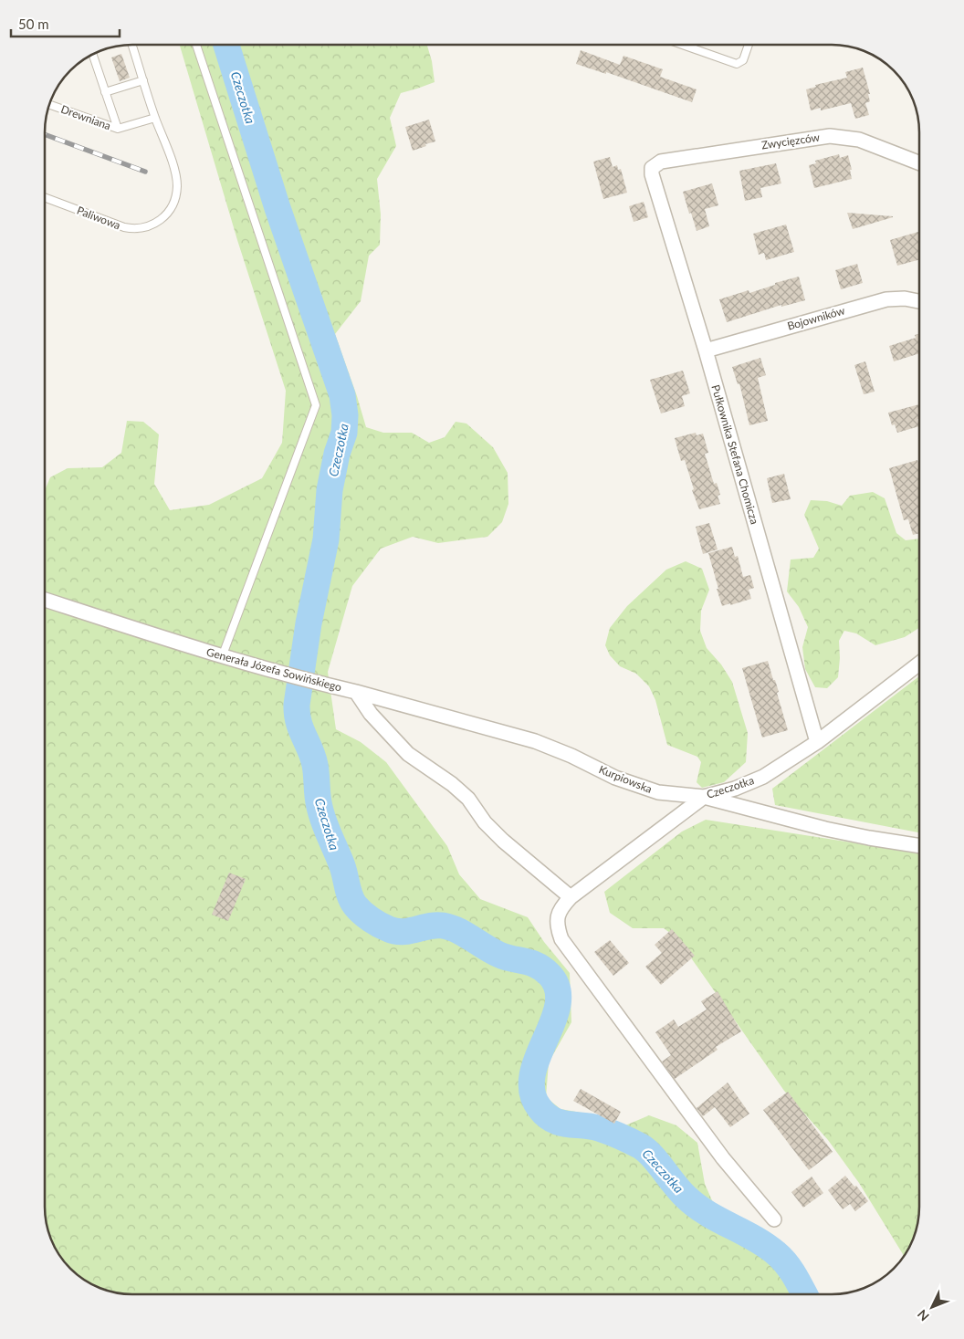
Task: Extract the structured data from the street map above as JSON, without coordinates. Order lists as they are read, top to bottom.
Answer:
{
  "streets": {
    "street": [
      "Zwycięzców",
      "Bojowników",
      "Pułkownika Stefana Chomicza",
      "Generała Józefa Sowińskiego",
      "Kurpiowska",
      "Czeczotka"
    ],
    "lane": ["Drewniana", "Paliwowa"]
  },
  "crossings": [
    ["Drewniana", "Paliwowa"],
    ["Zwycięzców", "Pułkownika Stefana Chomicza"],
    ["Bojowników", "Pułkownika Stefana Chomicza"],
    ["Pułkownika Stefana Chomicza", "Czeczotka"],
    ["Generała Józefa Sowińskiego", "Kurpiowska"],
    ["Generała Józefa Sowińskiego", "Czeczotka"],
    ["Kurpiowska", "Czeczotka"]
  ],
  "water": ["Czeczotka"],
  "scale_bar": "50 m",
  "north": "bottom left"
}
